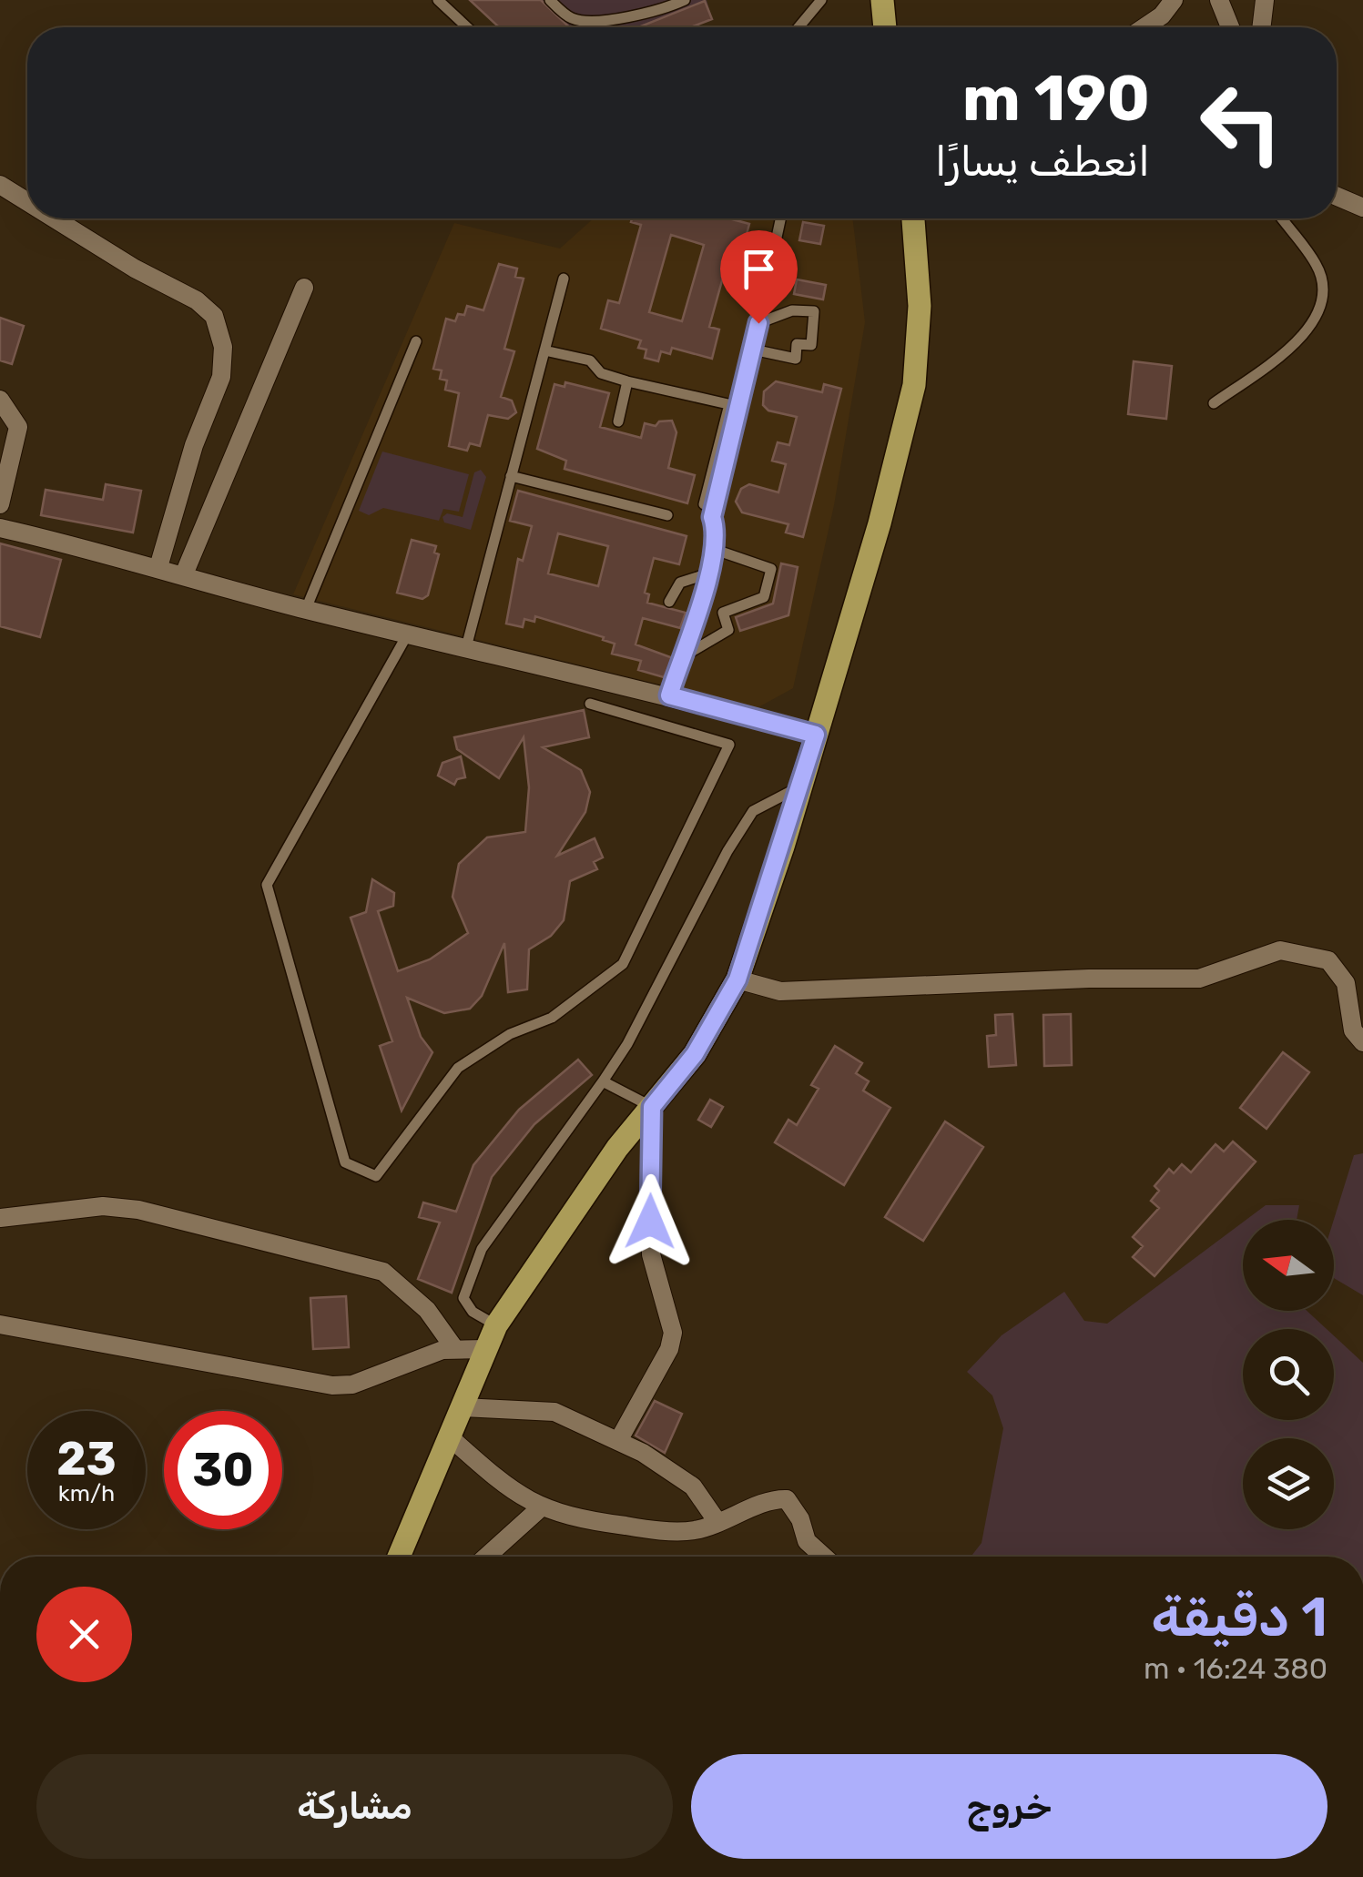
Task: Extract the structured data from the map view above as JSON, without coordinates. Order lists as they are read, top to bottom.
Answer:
{
  "north": "left",
  "page": {
    "turn": ["190 m", "انعطف يسارًا"],
    "speed": "23 km/h",
    "limit": "30",
    "heading": ["1 دقيقة", "380 m · 16:24"],
    "buttons": ["خروج", "مشاركة"]
  }
}
